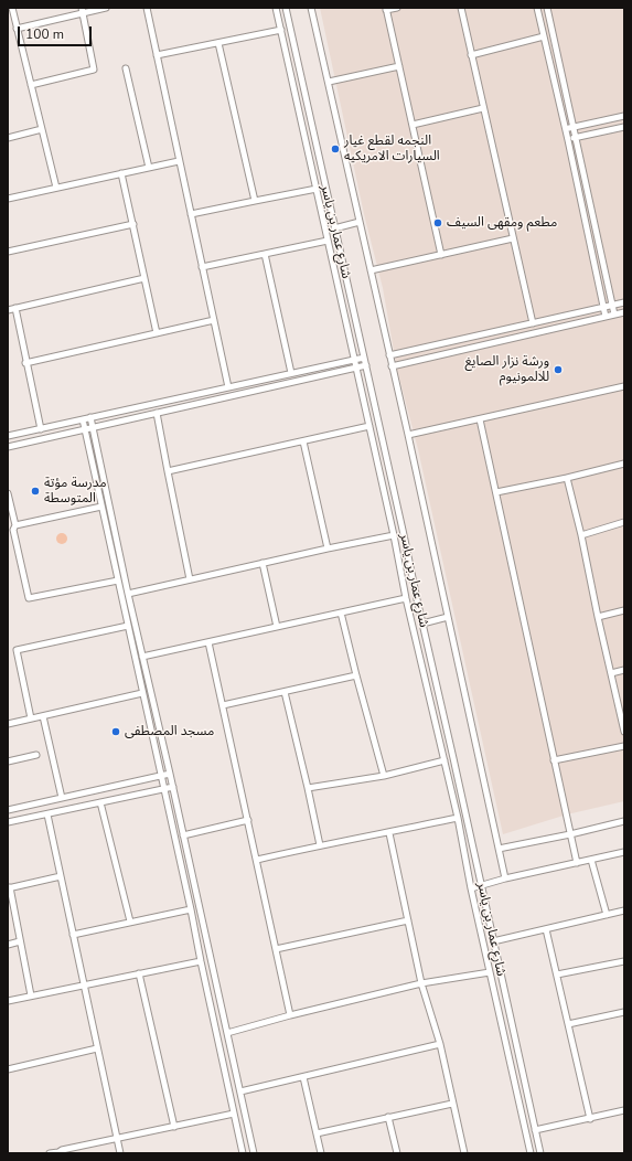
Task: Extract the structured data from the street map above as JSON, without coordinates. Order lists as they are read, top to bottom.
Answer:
{
  "streets": {
    "street": ["شارع عمار بن ياسر"]
  },
  "places": [
    "النجمه لقطع غيار السيارات الامريكيه",
    "مطعم ومقهى السيف",
    "ورشة نزار الصايغ للالمونيوم",
    "مدرسة مؤتة المتوسطة",
    "مسجد المصطفى"
  ],
  "scale_bar": "100 m"
}
